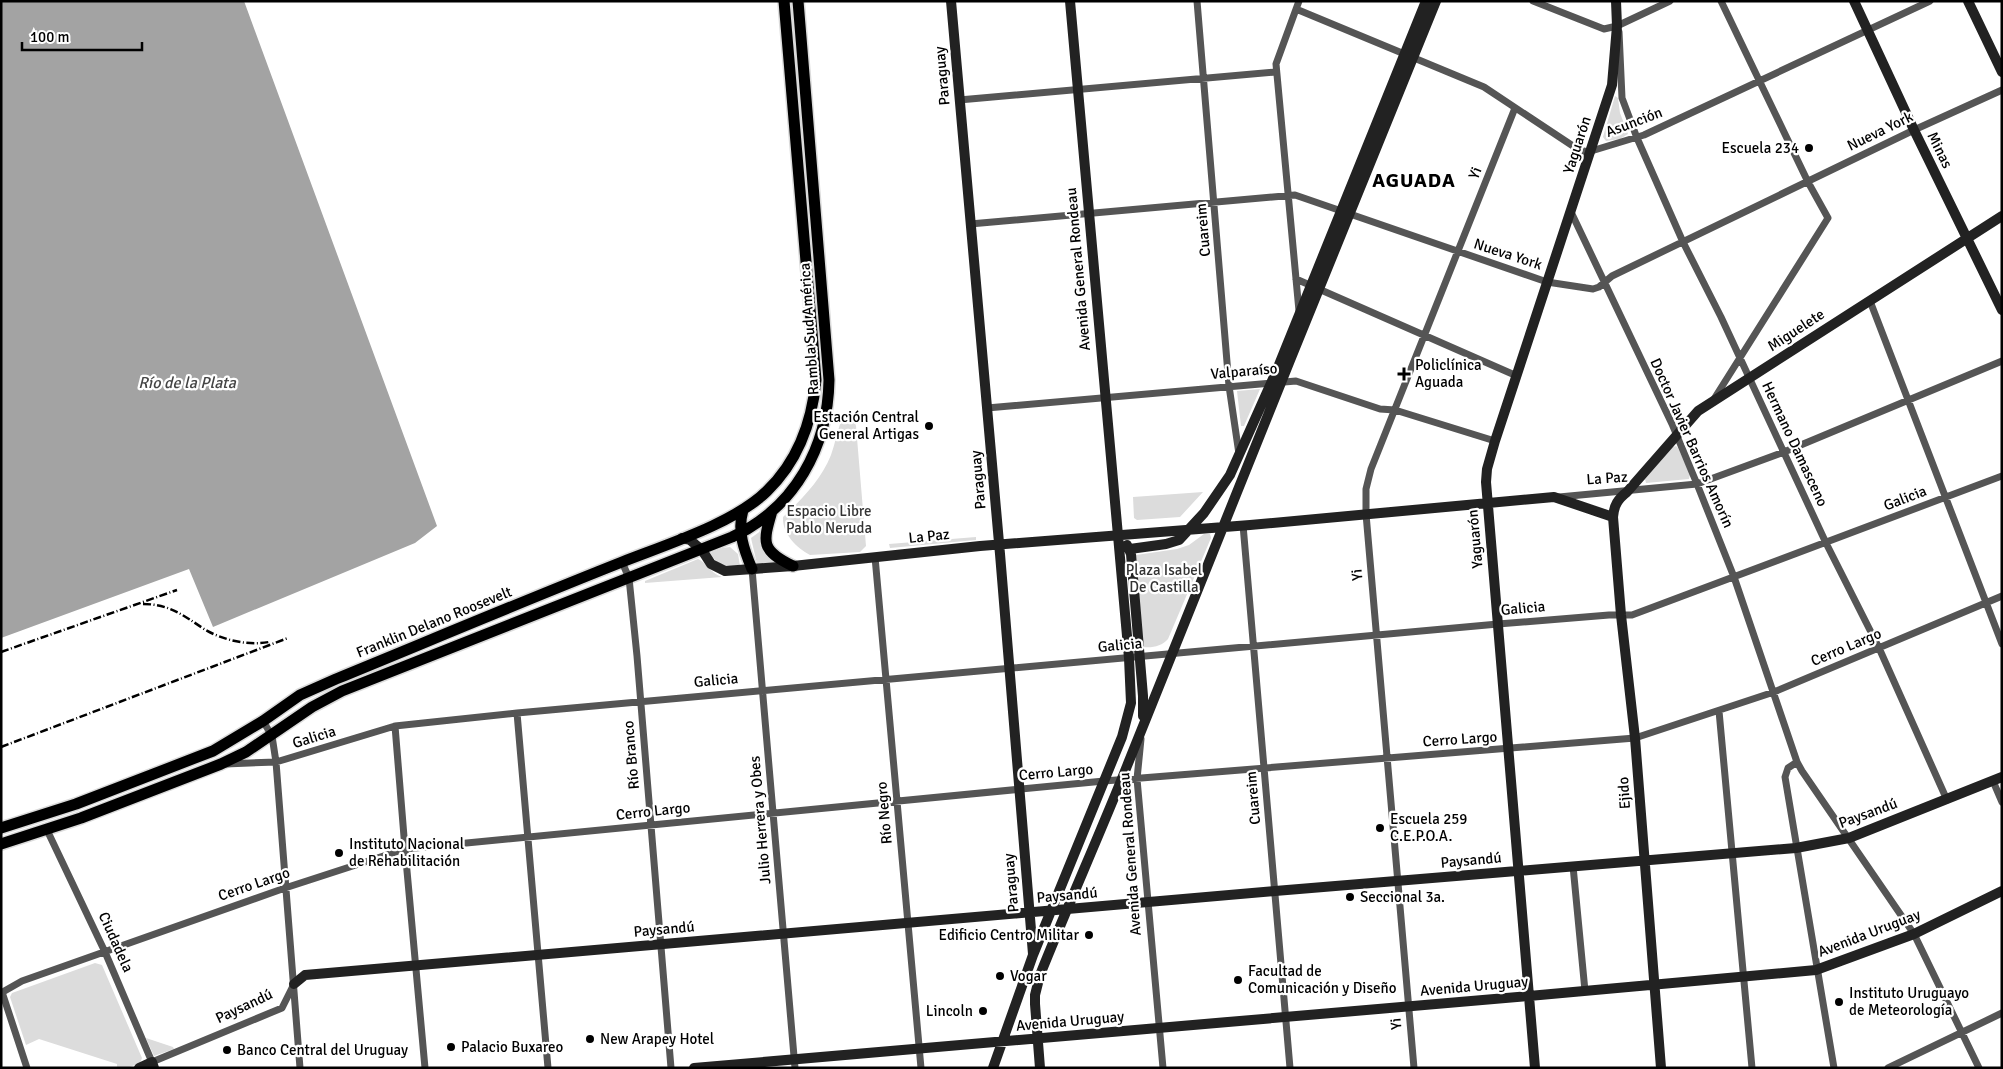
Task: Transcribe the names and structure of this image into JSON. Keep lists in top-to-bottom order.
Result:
{
  "streets": {
    "main road": ["Rambla Sud América", "Franklin Delano Roosevelt"],
    "street": [
      "Paraguay",
      "Asunción",
      "Nueva York",
      "Yaguarón",
      "Minas",
      "Yi",
      "Cuareim",
      "Avenida General Rondeau",
      "Miguelete",
      "Valparaíso",
      "Doctor Javier Barrios Amorín",
      "Hermano Damasceno",
      "La Paz",
      "Galicia",
      "Cerro Largo",
      "Río Branco",
      "Ejido",
      "Río Negro",
      "Paysandú",
      "Julio Herrera y Obes",
      "Avenida Uruguay",
      "Ciudadela"
    ]
  },
  "crossings": [
    ["Paraguay", "Nueva York"],
    ["Paraguay", "Avenida General Rondeau"],
    ["Paraguay", "Valparaíso"],
    ["Paraguay", "La Paz"],
    ["Paraguay", "Galicia"],
    ["Paraguay", "Cerro Largo"],
    ["Paraguay", "Paysandú"],
    ["Asunción", "Yaguarón"],
    ["Asunción", "Minas"],
    ["Asunción", "Yi"],
    ["Asunción", "Hermano Damasceno"],
    ["Nueva York", "Yaguarón"],
    ["Nueva York", "Minas"],
    ["Nueva York", "Yi"],
    ["Nueva York", "Cuareim"],
    ["Nueva York", "Avenida General Rondeau"],
    ["Nueva York", "Doctor Javier Barrios Amorín"],
    ["Nueva York", "Hermano Damasceno"],
    ["Yaguarón", "Valparaíso"],
    ["Yaguarón", "Doctor Javier Barrios Amorín"],
    ["Yaguarón", "Hermano Damasceno"],
    ["Yaguarón", "La Paz"],
    ["Yaguarón", "Galicia"],
    ["Yaguarón", "Cerro Largo"],
    ["Yaguarón", "Paysandú"],
    ["Yaguarón", "Avenida Uruguay"],
    ["Minas", "Miguelete"],
    ["Yi", "Valparaíso"],
    ["Yi", "La Paz"],
    ["Yi", "Galicia"],
    ["Yi", "Cerro Largo"],
    ["Yi", "Paysandú"],
    ["Yi", "Avenida Uruguay"],
    ["Cuareim", "Valparaíso"],
    ["Cuareim", "La Paz"],
    ["Cuareim", "Galicia"],
    ["Cuareim", "Cerro Largo"],
    ["Cuareim", "Paysandú"],
    ["Cuareim", "Avenida Uruguay"],
    ["Avenida General Rondeau", "Valparaíso"],
    ["Avenida General Rondeau", "La Paz"],
    ["Avenida General Rondeau", "Galicia"],
    ["Avenida General Rondeau", "Cerro Largo"],
    ["Avenida General Rondeau", "Paysandú"],
    ["Avenida General Rondeau", "Avenida Uruguay"],
    ["Rambla Sud América", "La Paz"],
    ["Rambla Sud América", "Franklin Delano Roosevelt"],
    ["Rambla Sud América", "Río Branco"],
    ["Miguelete", "Doctor Javier Barrios Amorín"],
    ["Miguelete", "Hermano Damasceno"],
    ["Miguelete", "La Paz"],
    ["Doctor Javier Barrios Amorín", "La Paz"],
    ["Doctor Javier Barrios Amorín", "Galicia"],
    ["Doctor Javier Barrios Amorín", "Cerro Largo"],
    ["Doctor Javier Barrios Amorín", "Paysandú"],
    ["Doctor Javier Barrios Amorín", "Avenida Uruguay"],
    ["Hermano Damasceno", "La Paz"],
    ["Hermano Damasceno", "Galicia"],
    ["Hermano Damasceno", "Cerro Largo"],
    ["Hermano Damasceno", "Paysandú"],
    ["La Paz", "Río Negro"],
    ["La Paz", "Julio Herrera y Obes"],
    ["Galicia", "Franklin Delano Roosevelt"],
    ["Galicia", "Río Branco"],
    ["Galicia", "Ejido"],
    ["Galicia", "Río Negro"],
    ["Galicia", "Julio Herrera y Obes"],
    ["Franklin Delano Roosevelt", "Río Branco"],
    ["Franklin Delano Roosevelt", "Ciudadela"],
    ["Cerro Largo", "Río Branco"],
    ["Cerro Largo", "Ejido"],
    ["Cerro Largo", "Río Negro"],
    ["Cerro Largo", "Julio Herrera y Obes"],
    ["Cerro Largo", "Ciudadela"],
    ["Río Branco", "Paysandú"],
    ["Ejido", "Paysandú"],
    ["Ejido", "Avenida Uruguay"],
    ["Río Negro", "Paysandú"],
    ["Río Negro", "Avenida Uruguay"],
    ["Paysandú", "Julio Herrera y Obes"],
    ["Paysandú", "Ciudadela"],
    ["Julio Herrera y Obes", "Avenida Uruguay"]
  ],
  "districts": ["AGUADA"],
  "water": ["Río de la Plata"],
  "parks": ["Espacio Libre Pablo Neruda", "Plaza Isabel De Castilla"],
  "places": {
    "other": [
      "Escuela 234",
      "Estación Central General Artigas",
      "Escuela 259 C.E.P.O.A.",
      "Instituto Nacional de Rehabilitación",
      "Seccional 3a.",
      "Edificio Centro Militar",
      "Vogar",
      "Facultad de Comunicación y Diseño",
      "Instituto Uruguayo de Meteorología",
      "Lincoln",
      "New Arapey Hotel",
      "Palacio Buxareo",
      "Banco Central del Uruguay"
    ],
    "health": ["Policlínica Aguada"]
  },
  "scale_bar": "100 m"
}
